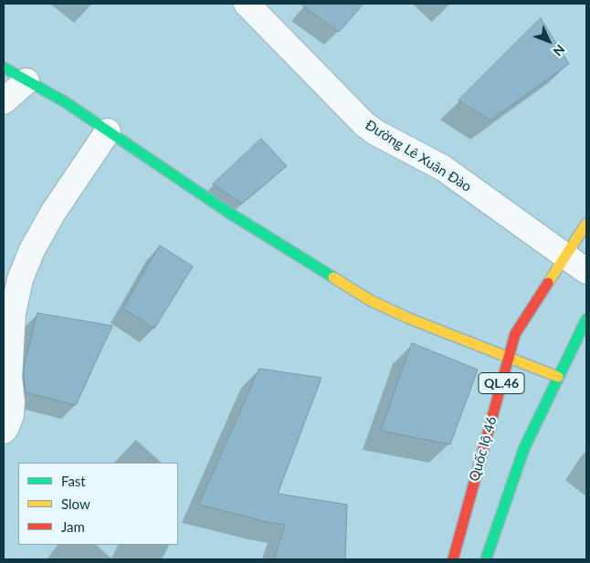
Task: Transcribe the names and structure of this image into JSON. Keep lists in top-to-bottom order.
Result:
{
  "streets": {
    "main road": ["QL.46", "Quốc lộ 46"],
    "street": ["Đường Lê Xuân Đào"]
  },
  "crossings": [
    ["Đường Lê Xuân Đào", "Quốc lộ 46"]
  ],
  "legend": ["Fast", "Slow", "Jam"],
  "north": "bottom right"
}
